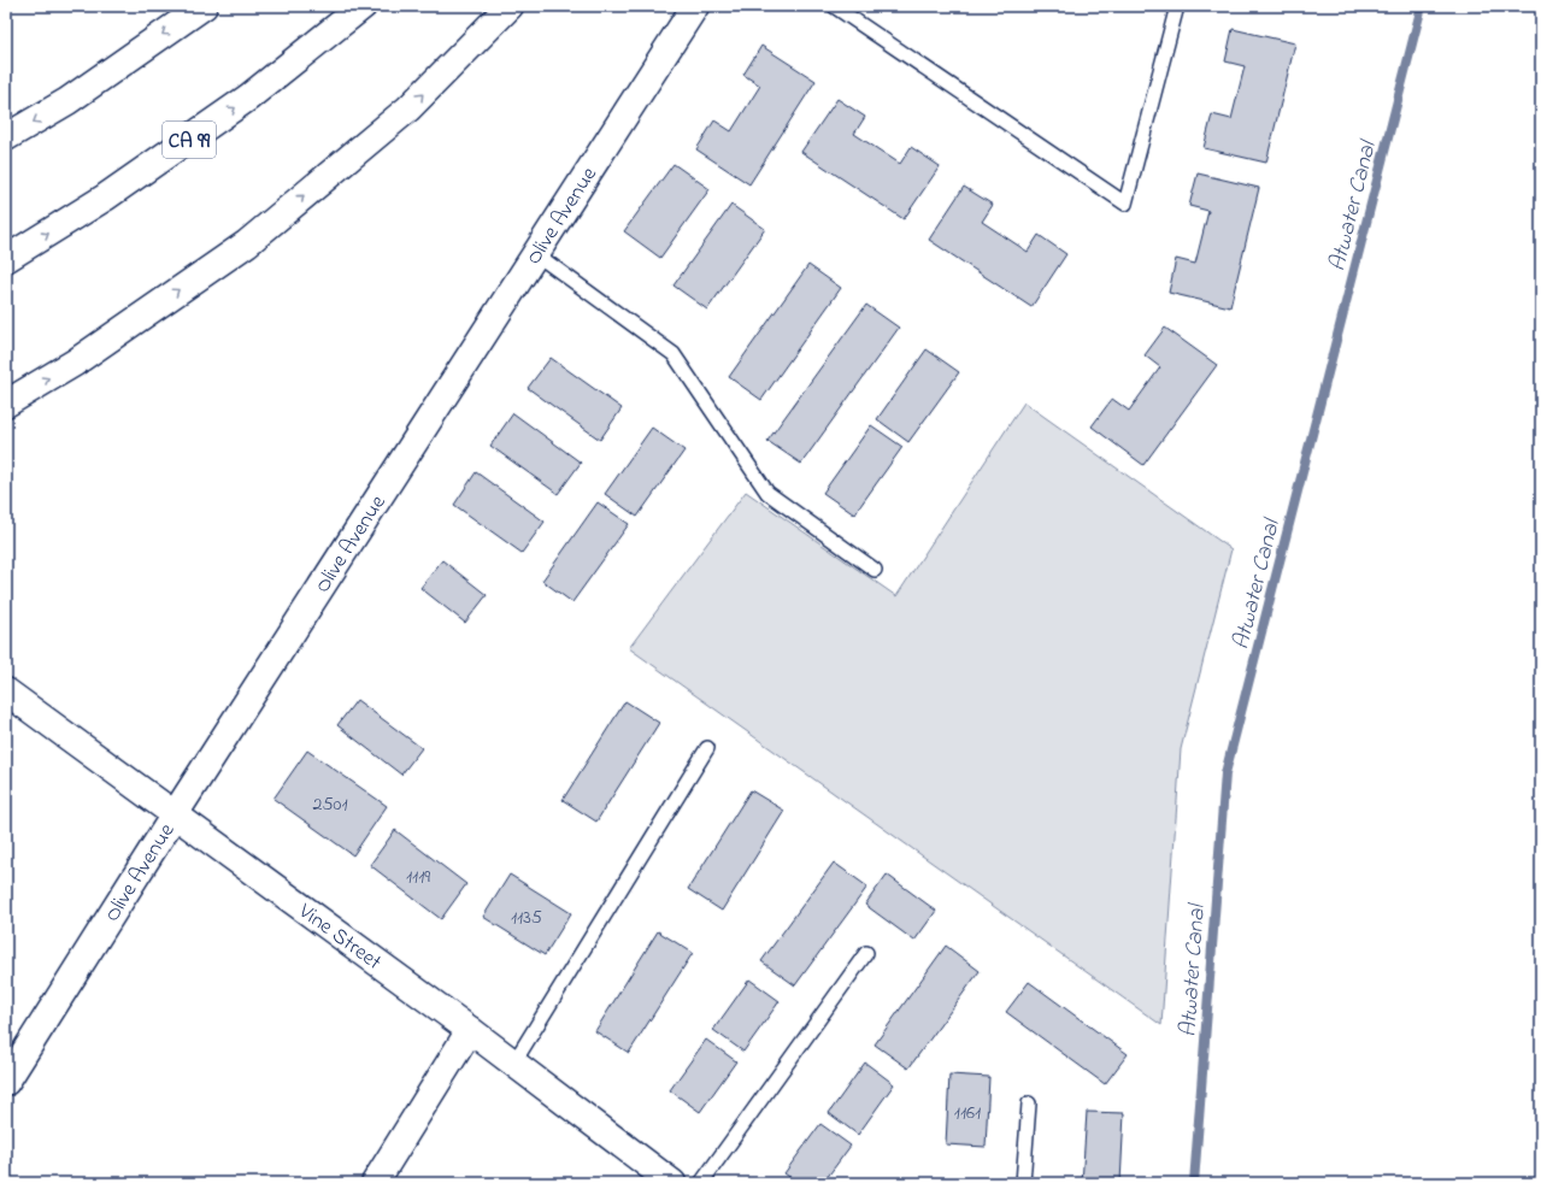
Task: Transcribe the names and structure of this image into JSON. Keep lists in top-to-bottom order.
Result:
{
  "streets": {
    "main road": ["CA 99", "Olive Avenue", "Vine Street"]
  },
  "crossings": [
    ["Olive Avenue", "Vine Street"]
  ],
  "water": ["Atwater Canal"],
  "house_numbers": [
    "2501",
    "1119",
    "1135",
    "1161"
  ]
}
